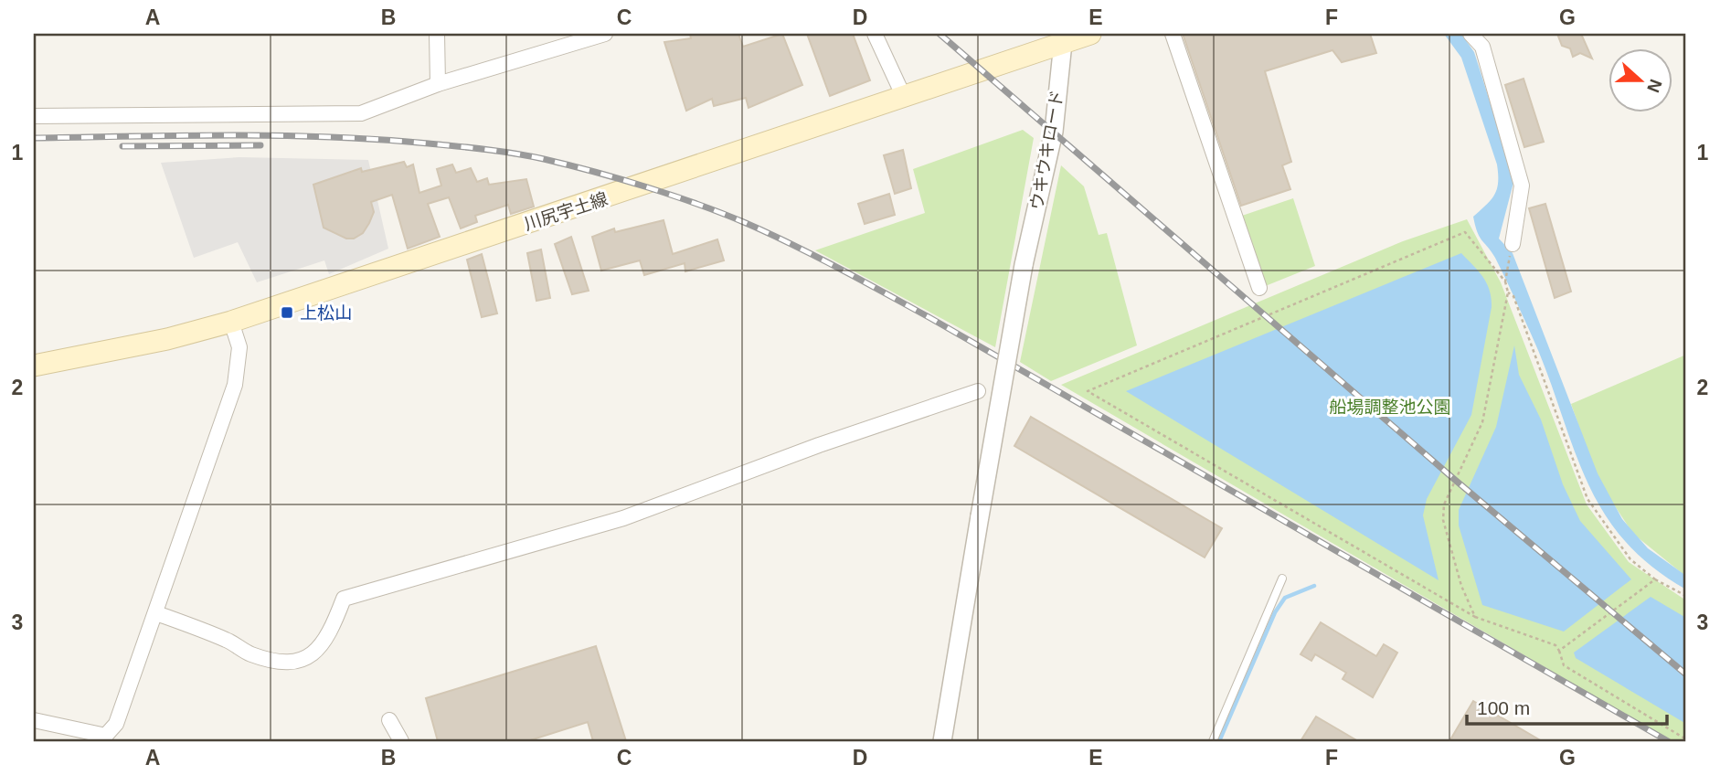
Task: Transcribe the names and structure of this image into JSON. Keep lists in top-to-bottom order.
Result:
{
  "streets": {
    "main road": ["川尻宇土線"],
    "street": ["ウキウキロード"]
  },
  "crossings": [
    ["ウキウキロード", "川尻宇土線"]
  ],
  "parks": ["船場調整池公園"],
  "places": {
    "transit": ["上松山"]
  },
  "scale_bar": "100 m",
  "north": "right",
  "grid": {
    "columns": [
      "A",
      "B",
      "C",
      "D",
      "E",
      "F",
      "G"
    ],
    "rows": ["1", "2", "3"]
  }
}
